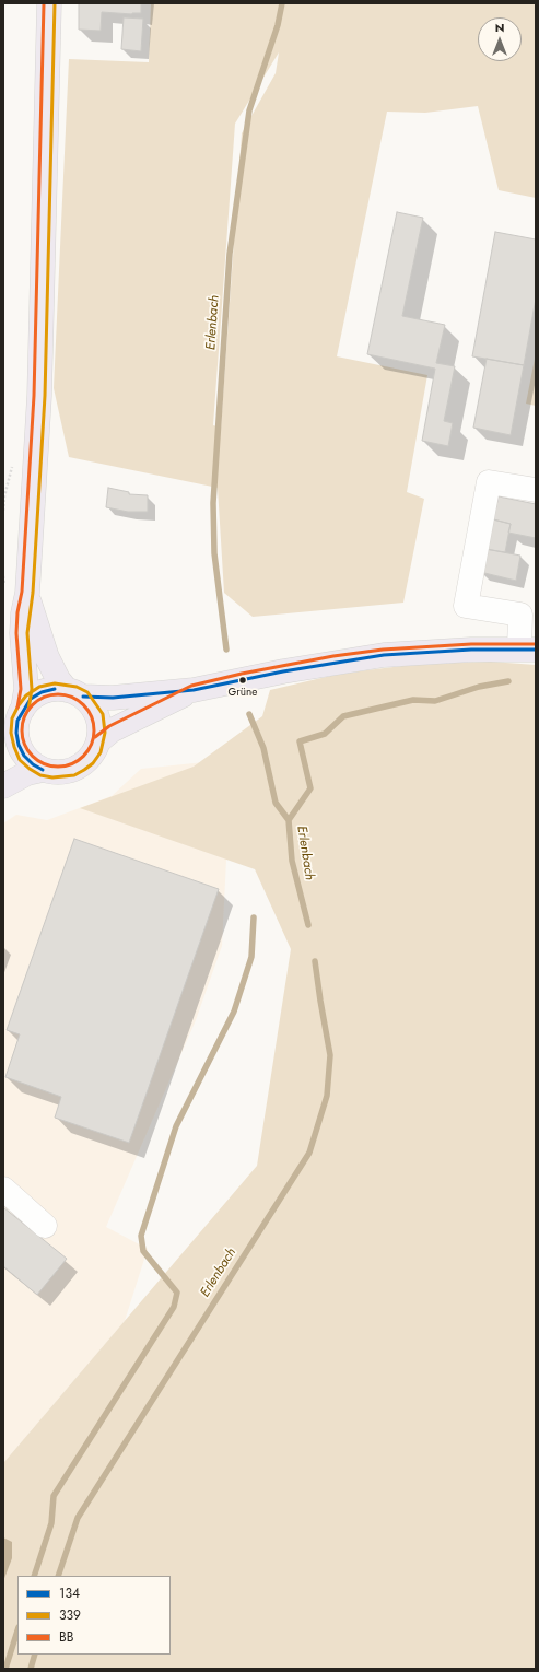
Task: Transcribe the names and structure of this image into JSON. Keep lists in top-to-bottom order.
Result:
{
  "water": ["Erlenbach"],
  "places": ["Grüne"],
  "lines": ["transit line 339", "transit line BB", "transit line 134"],
  "legend": ["134", "339", "BB"],
  "north": "top"
}
